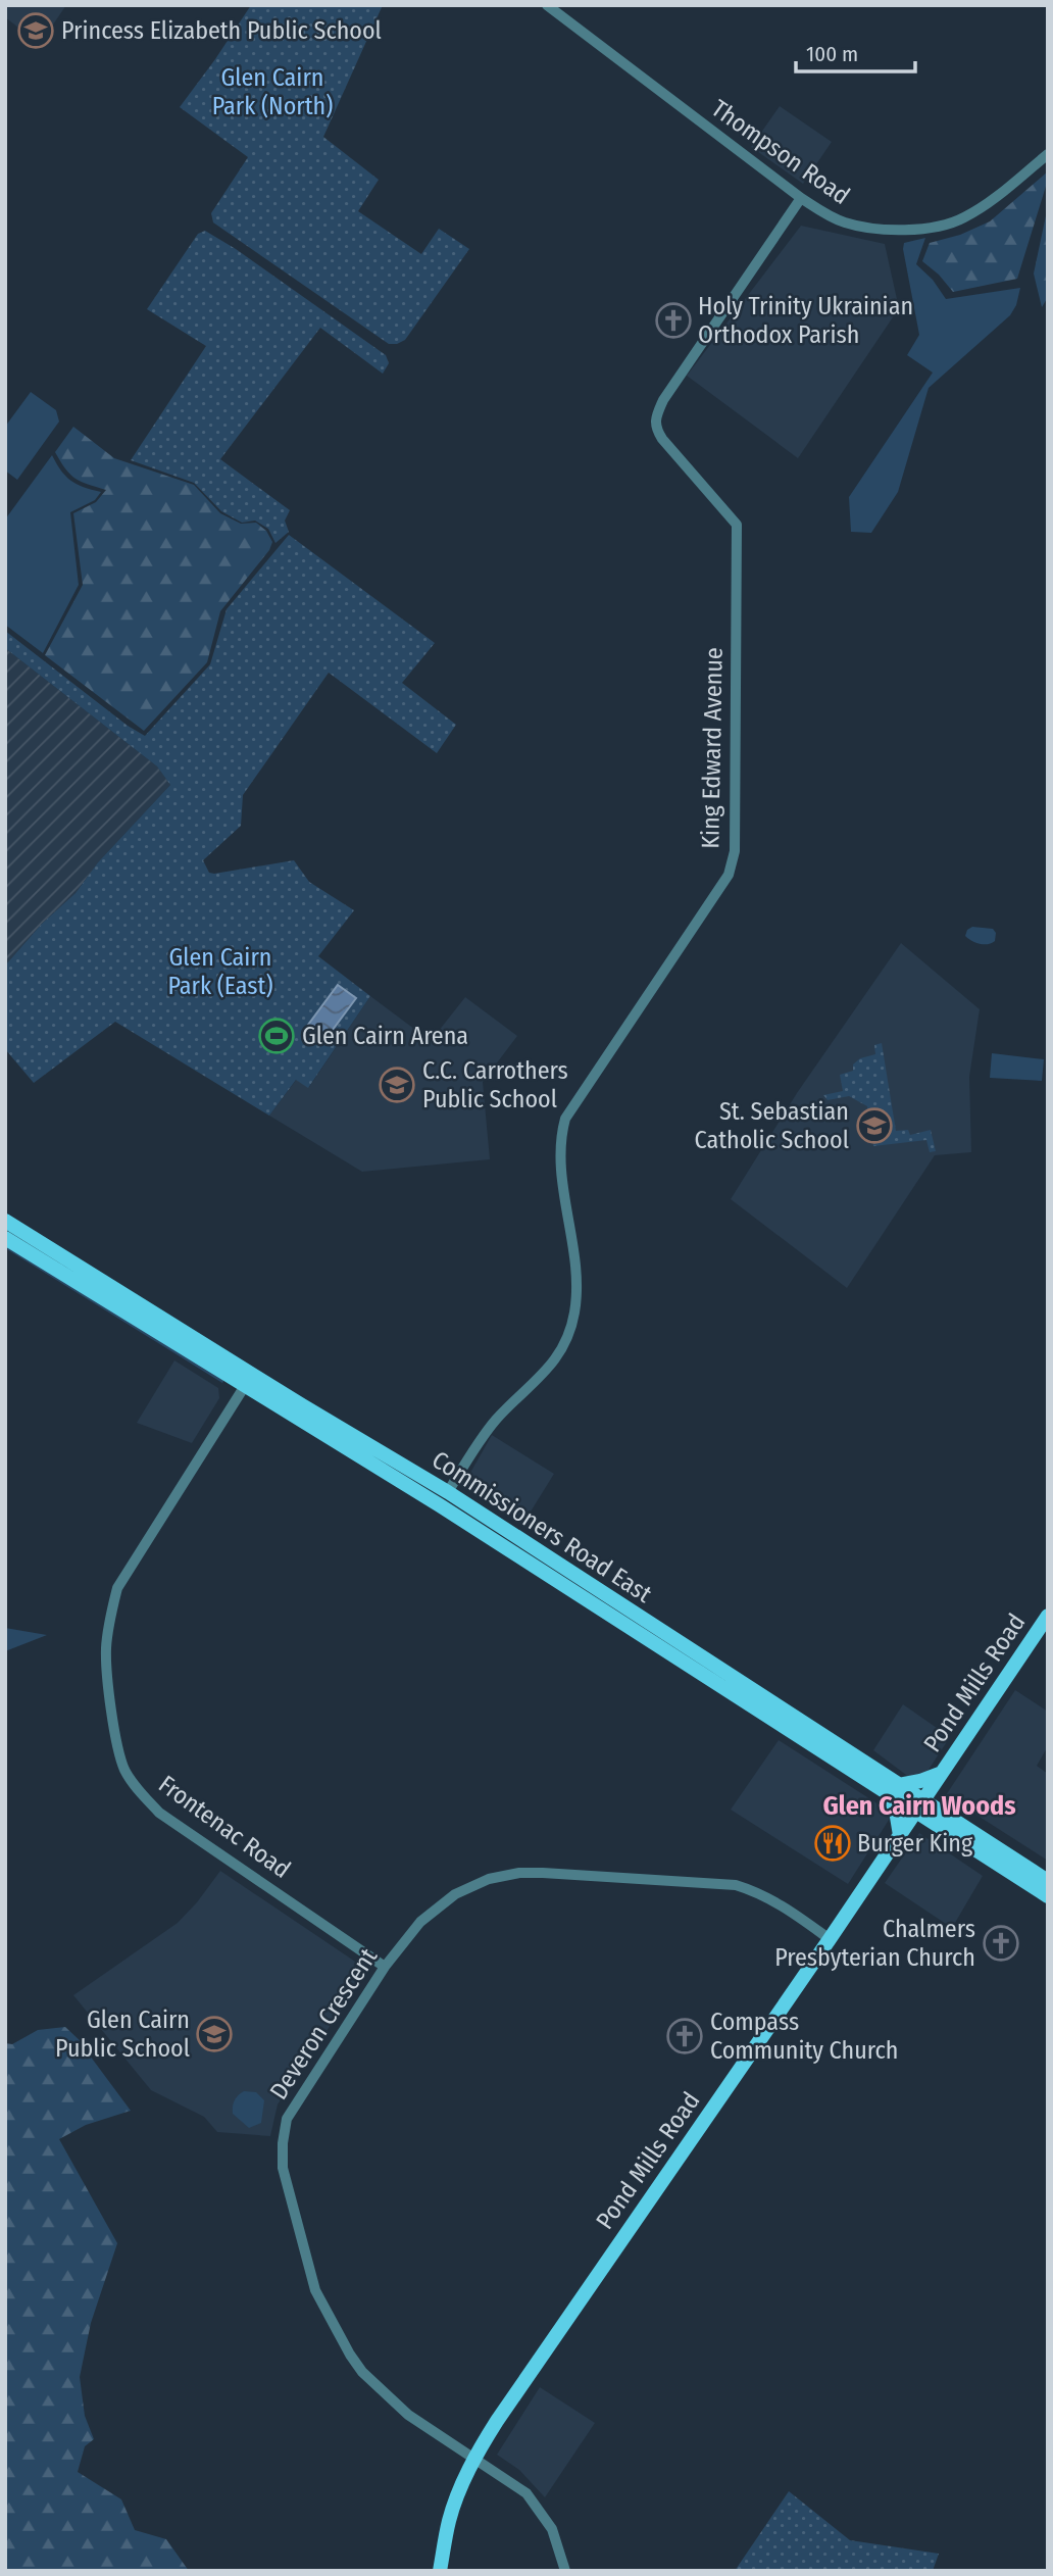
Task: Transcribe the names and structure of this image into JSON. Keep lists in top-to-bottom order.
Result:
{
  "streets": {
    "main road": ["Commissioners Road East", "Pond Mills Road"],
    "street": [
      "Thompson Road",
      "King Edward Avenue",
      "Frontenac Road",
      "Deveron Crescent"
    ]
  },
  "crossings": [
    ["Thompson Road", "King Edward Avenue"],
    ["King Edward Avenue", "Commissioners Road East"],
    ["Commissioners Road East", "Pond Mills Road"],
    ["Commissioners Road East", "Frontenac Road"],
    ["Pond Mills Road", "Deveron Crescent"],
    ["Frontenac Road", "Deveron Crescent"]
  ],
  "districts": ["Glen Cairn Woods"],
  "parks": ["Glen Cairn Park (North)", "Glen Cairn Park (East)"],
  "places": {
    "school or university": [
      "Princess Elizabeth Public School",
      "C.C. Carrothers Public School",
      "St. Sebastian Catholic School",
      "Glen Cairn Public School"
    ],
    "church": ["Holy Trinity Ukrainian Orthodox Parish", "Chalmers Presbyterian Church", "Compass Community Church"],
    "sports": ["Glen Cairn Arena"],
    "restaurant": ["Burger King"]
  },
  "scale_bar": "100 m"
}
